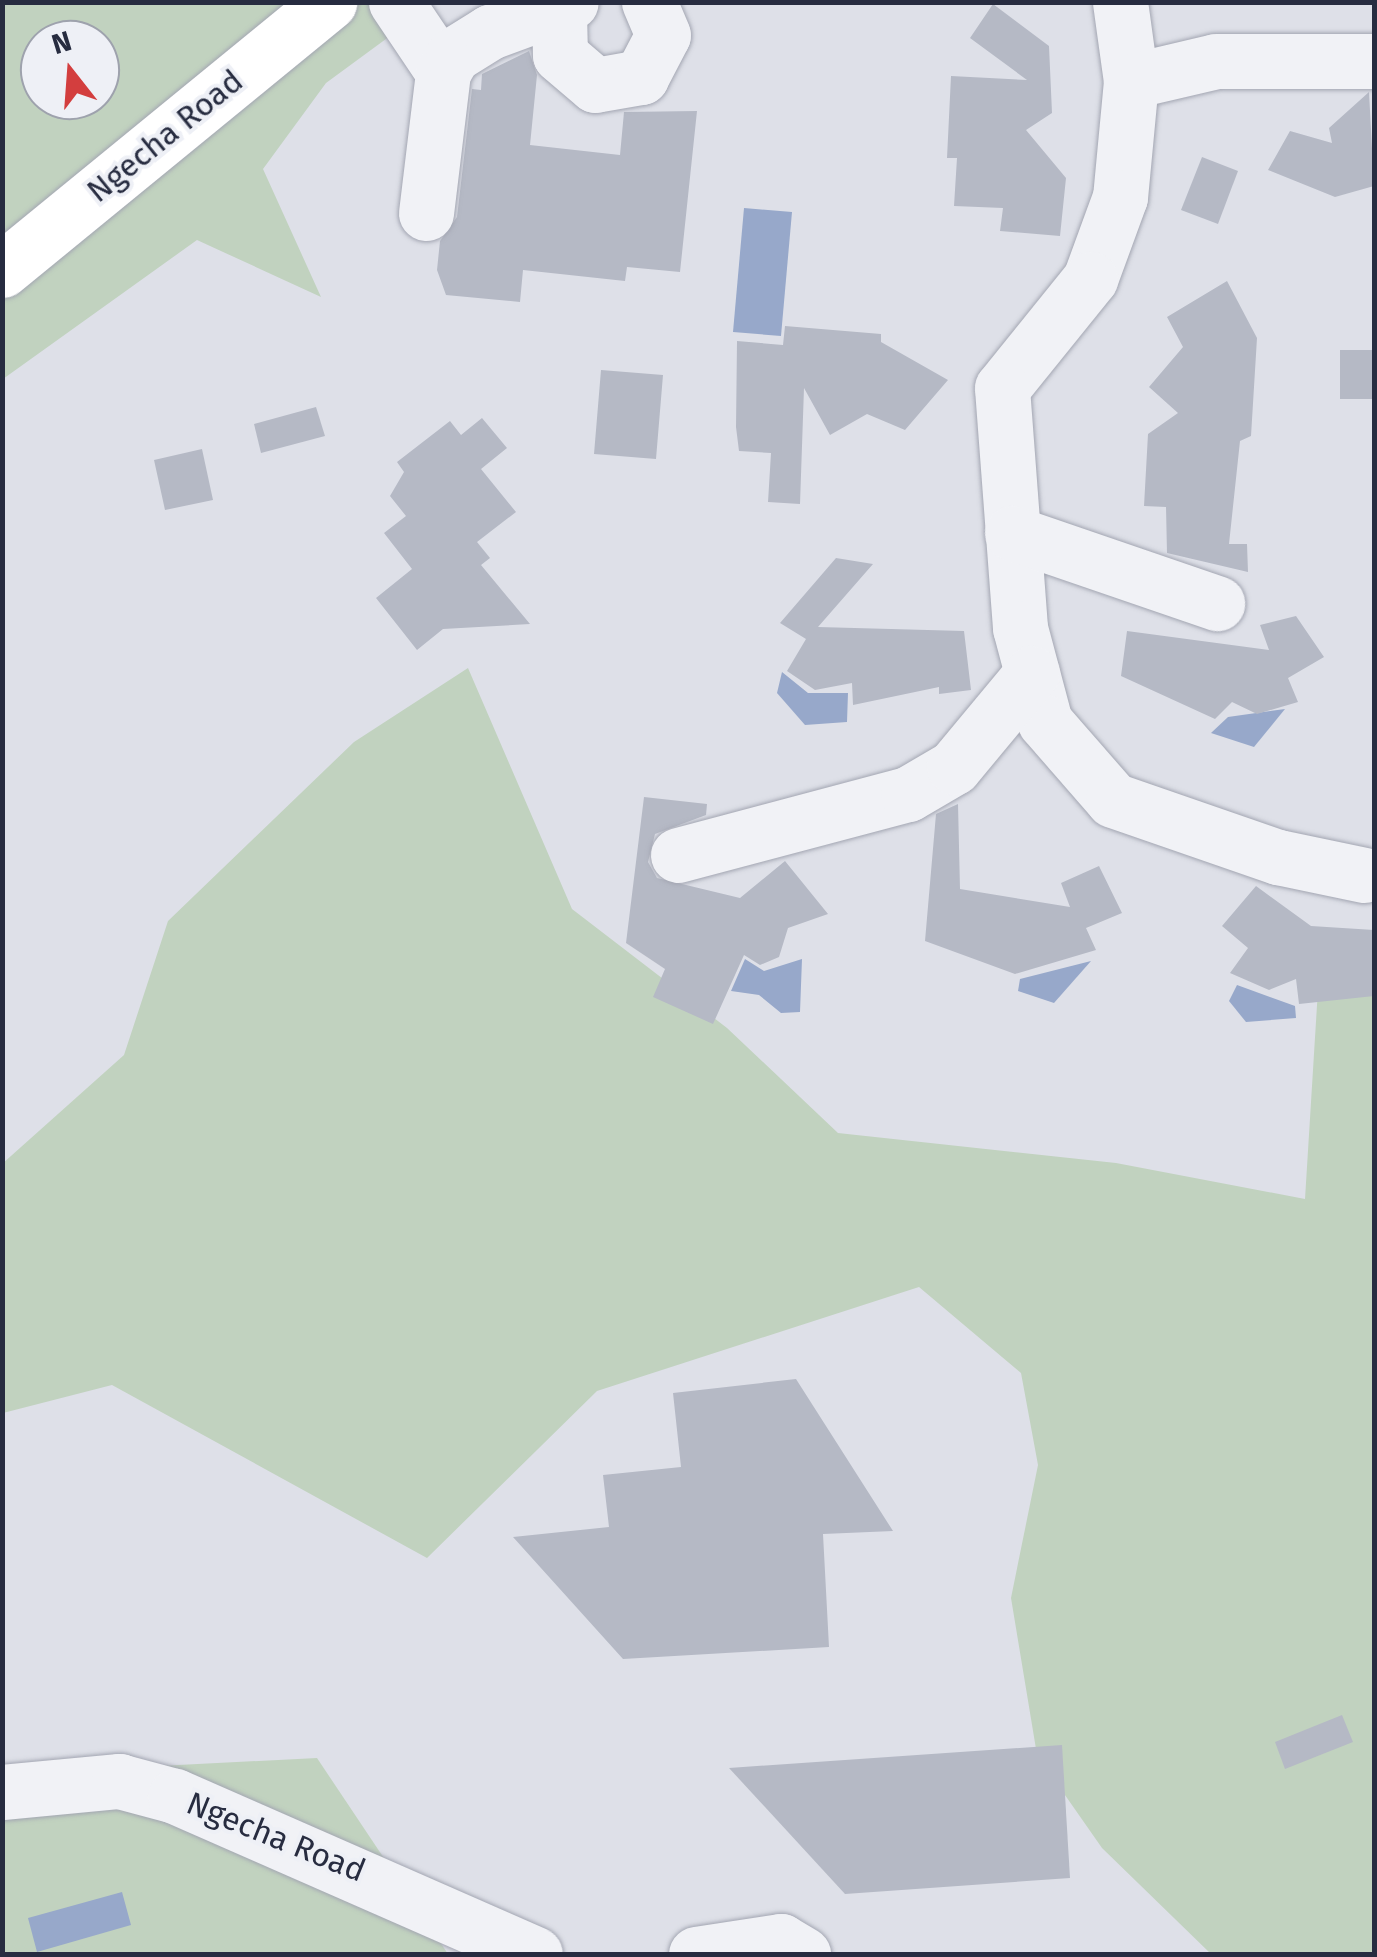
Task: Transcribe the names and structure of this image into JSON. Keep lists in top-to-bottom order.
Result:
{
  "streets": {
    "main road": ["Ngecha Road"]
  },
  "north": "top"
}
